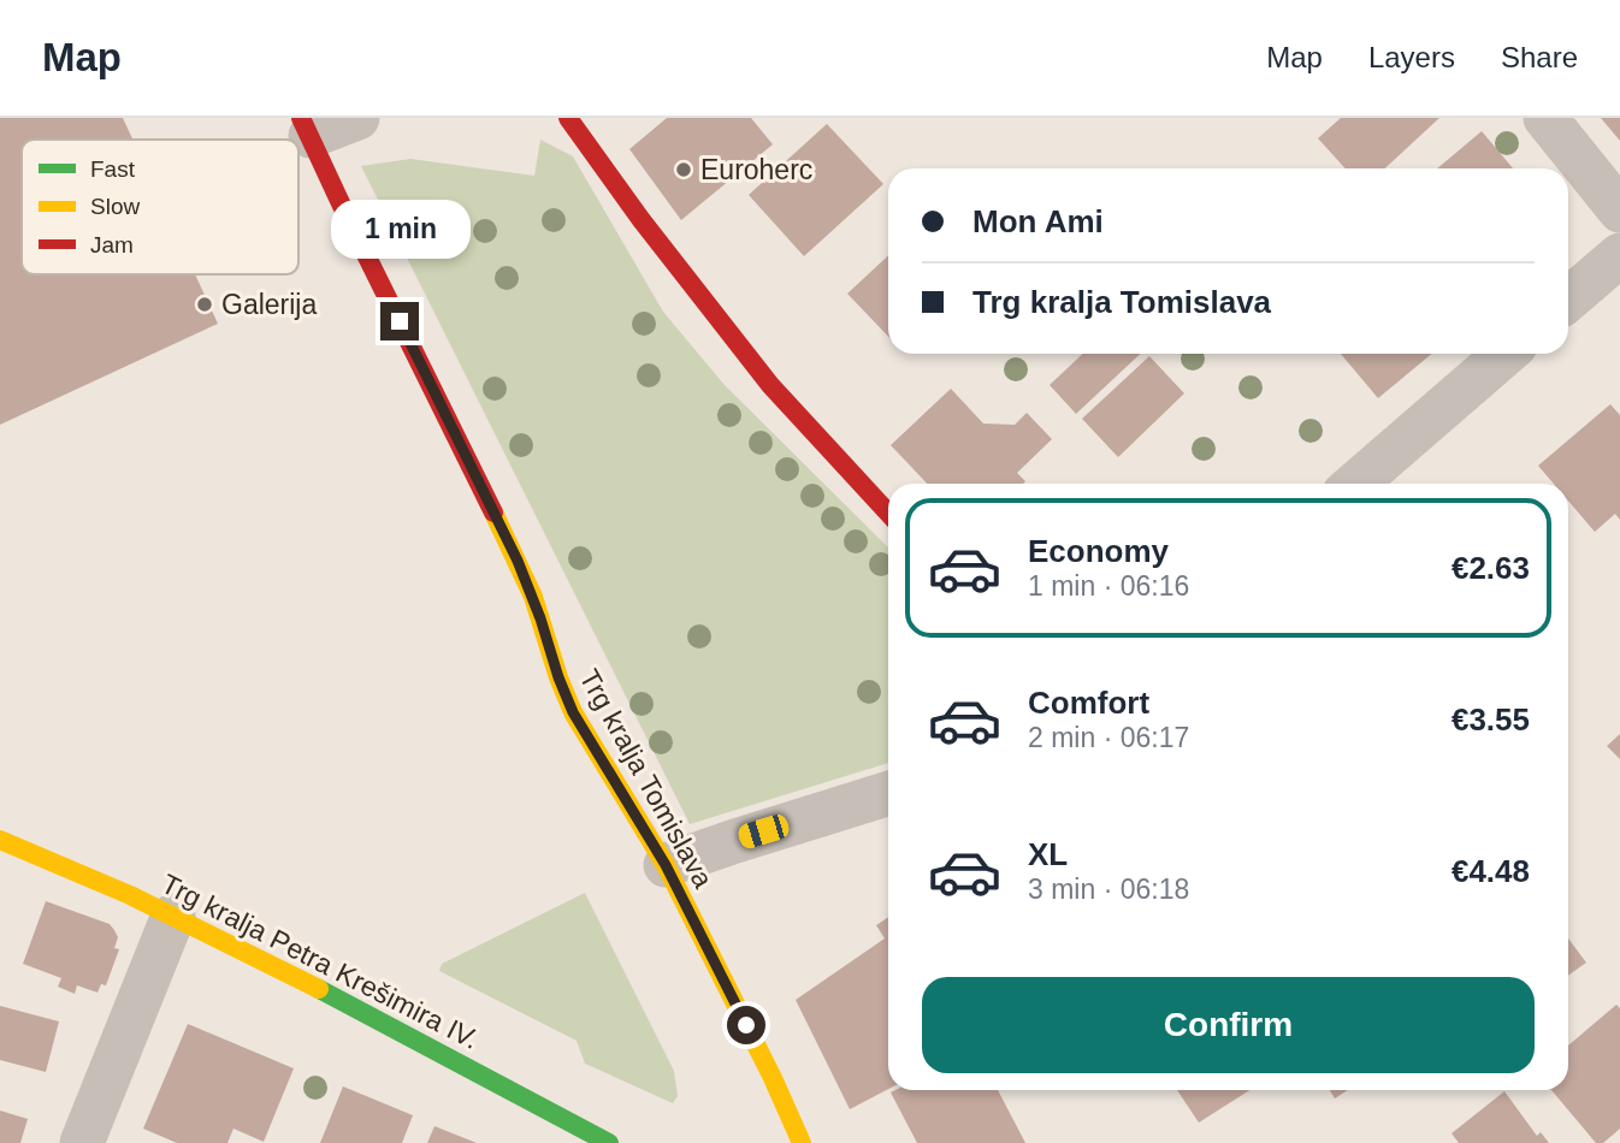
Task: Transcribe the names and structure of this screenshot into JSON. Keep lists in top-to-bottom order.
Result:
{
  "streets": {
    "main road": ["Trg kralja Tomislava", "Trg kralja Petra Krešimira IV."]
  },
  "places": ["Euroherc", "Galerija"],
  "legend": ["Fast", "Slow", "Jam"],
  "page": {
    "header": "Map",
    "nav": ["Map", "Layers", "Share"],
    "banner": ["Mon Ami", "Trg kralja Tomislava"],
    "bubble": "1 min",
    "list": [
      {
        "name": "Economy",
        "note": "1 min · 06:16",
        "value": "€2.63"
      },
      {
        "name": "Comfort",
        "note": "2 min · 06:17",
        "value": "€3.55"
      },
      {
        "name": "XL",
        "note": "3 min · 06:18",
        "value": "€4.48"
      }
    ],
    "buttons": "Confirm"
  }
}
